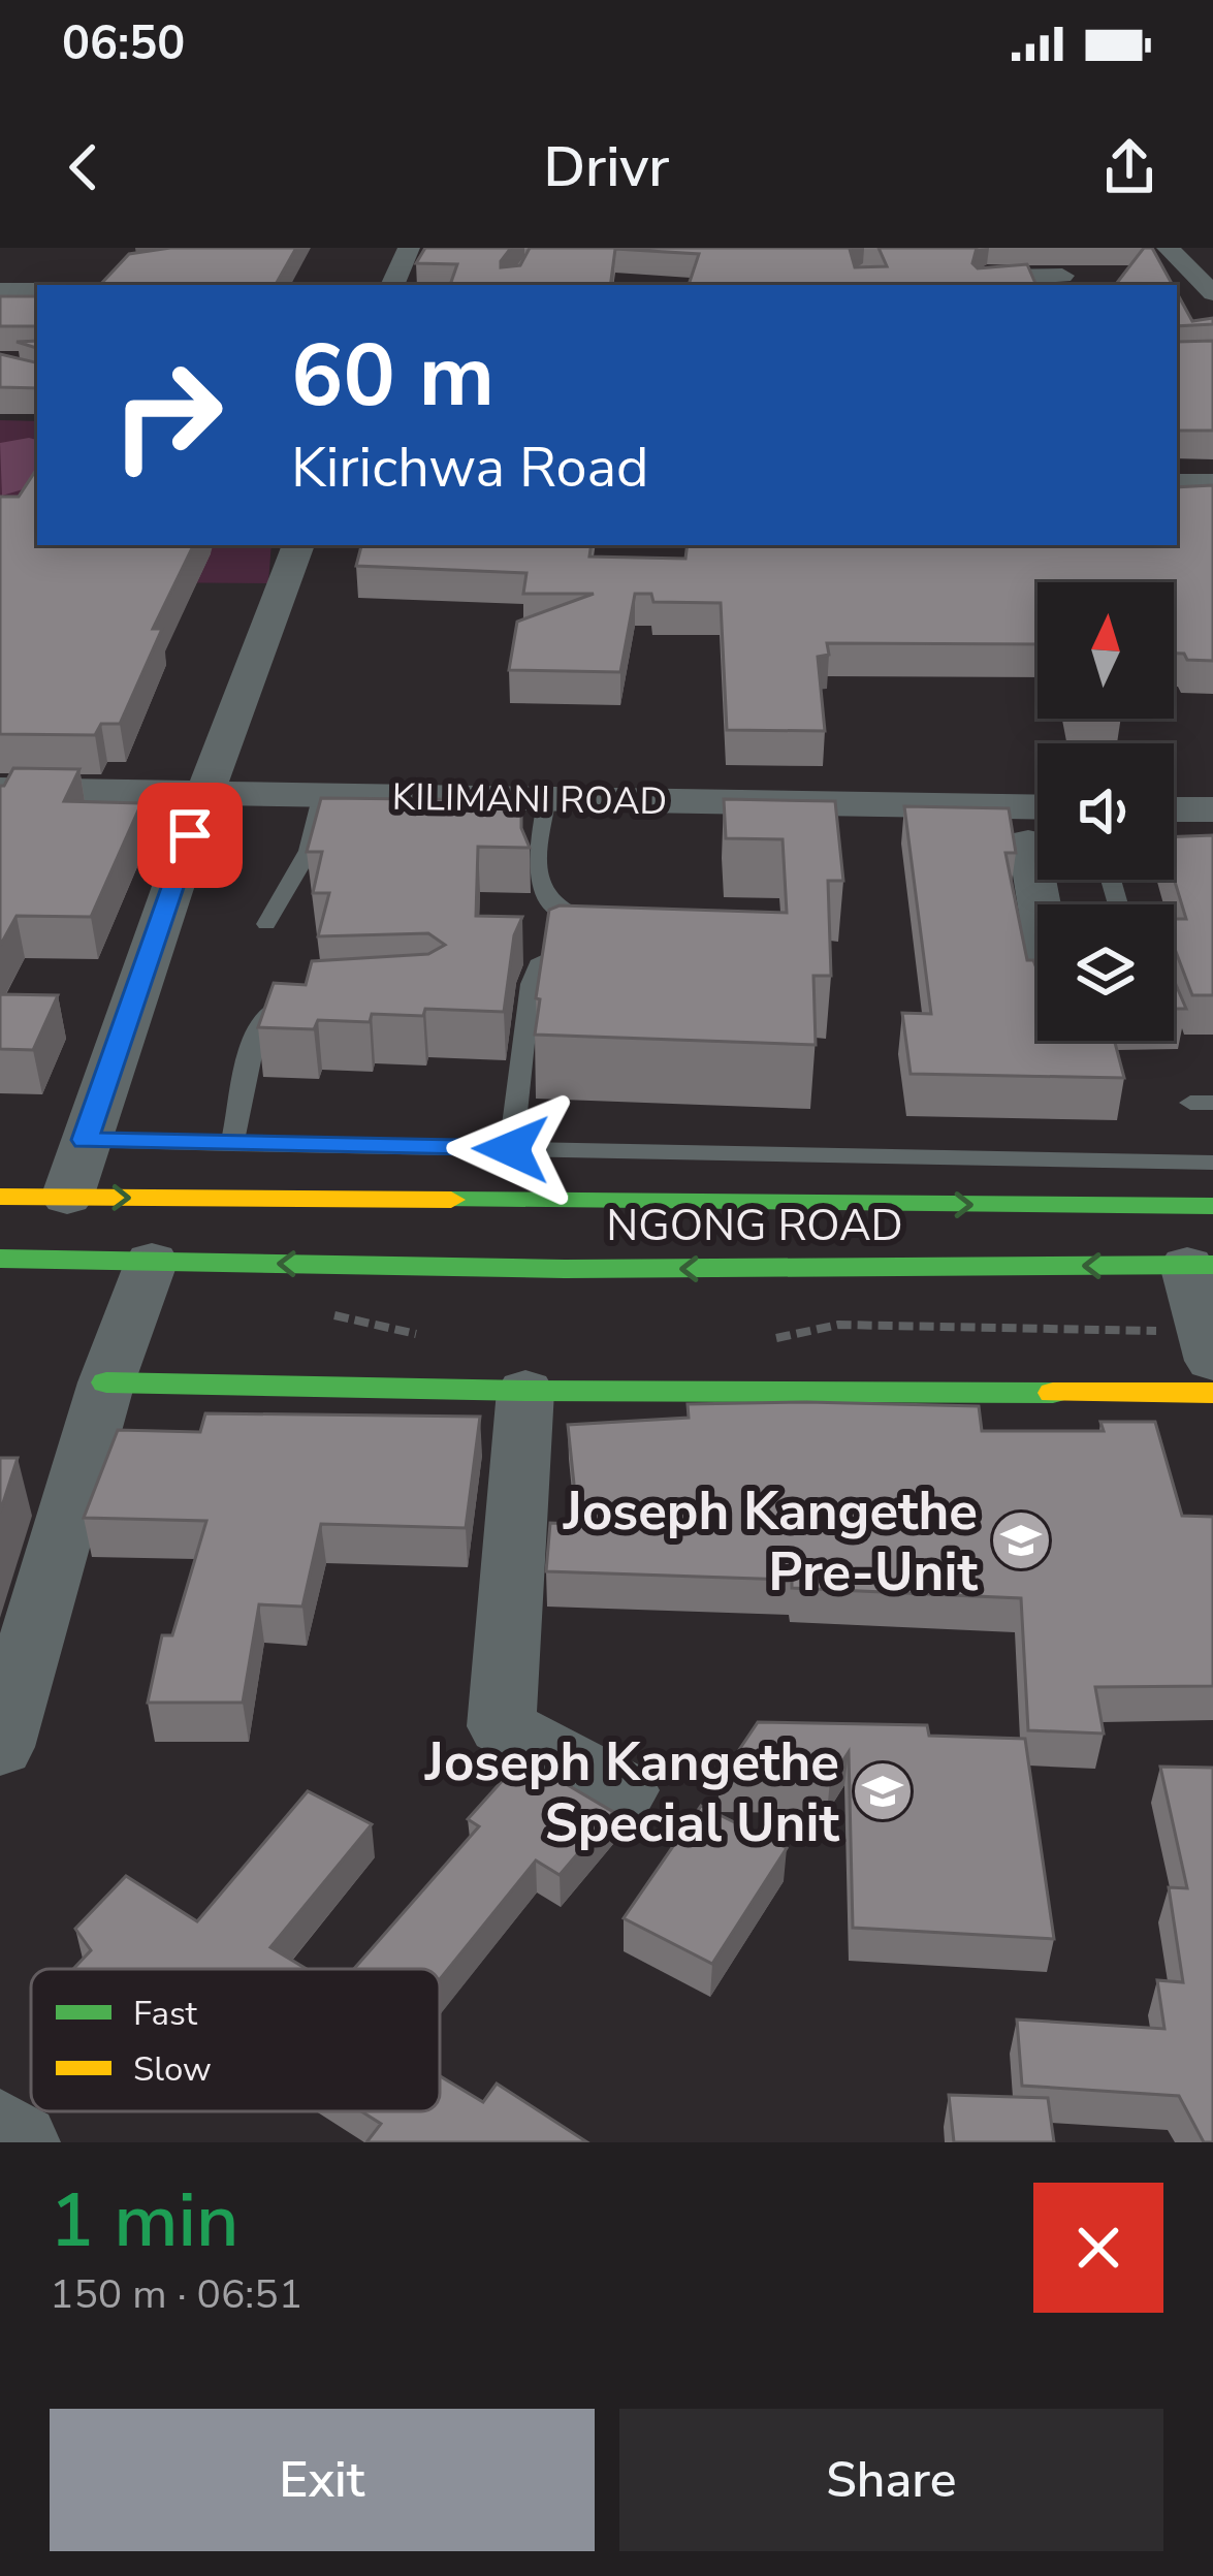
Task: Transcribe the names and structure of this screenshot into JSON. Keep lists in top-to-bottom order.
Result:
{
  "streets": {
    "main road": ["NGONG ROAD"],
    "street": ["KILIMANI ROAD"]
  },
  "places": {
    "school or university": ["Joseph Kangethe Pre-Unit", "Joseph Kangethe Special Unit"]
  },
  "legend": ["Fast", "Slow"],
  "north": "top",
  "page": {
    "status": "06:50",
    "header": "Drivr",
    "turn": ["60 m", "Kirichwa Road"],
    "heading": ["1 min", "150 m · 06:51"],
    "buttons": ["Exit", "Share"]
  }
}
